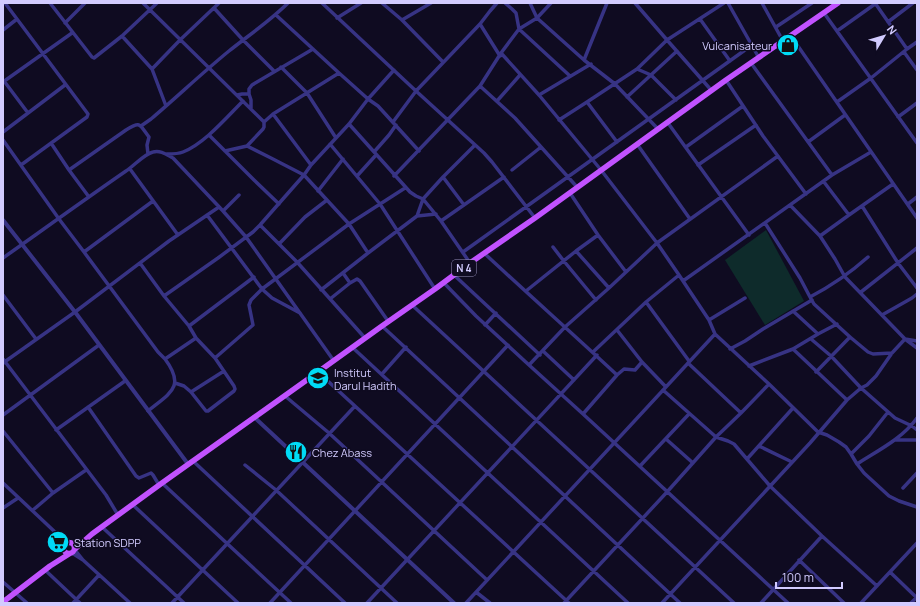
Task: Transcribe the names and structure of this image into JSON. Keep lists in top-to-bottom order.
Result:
{
  "streets": {
    "main road": ["N 4"]
  },
  "places": {
    "shop": ["Vulcanisateur"],
    "school or university": ["Institut Darul Hadith"],
    "restaurant": ["Chez Abass"],
    "supermarket": ["Station SDPP"]
  },
  "scale_bar": "100 m",
  "north": "top right"
}
